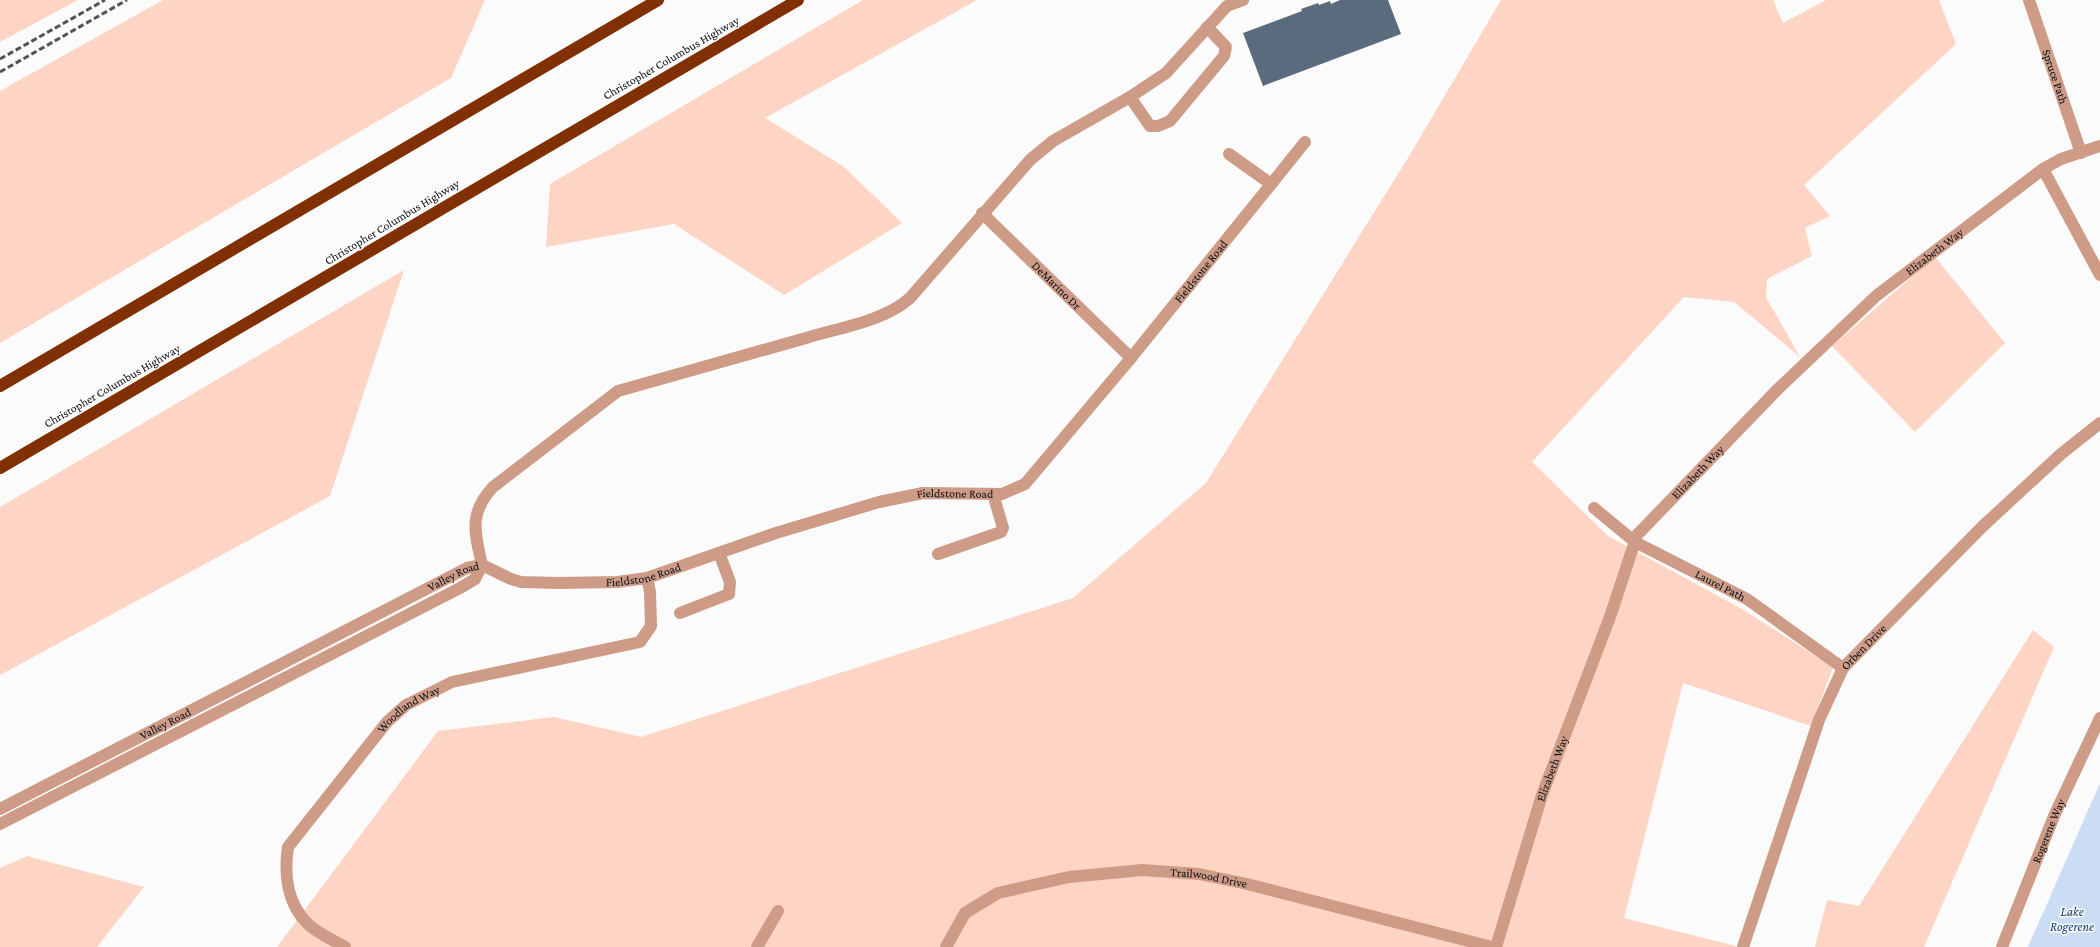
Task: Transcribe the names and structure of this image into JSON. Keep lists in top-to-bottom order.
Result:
{
  "streets": {
    "highway": ["Christopher Columbus Highway"],
    "street": [
      "Spruce Path",
      "Elizabeth Way",
      "Fieldstone Road",
      "DeMarino Dr",
      "Valley Road",
      "Laurel Path",
      "Orben Drive",
      "Woodland Way",
      "Rogerene Way",
      "Trailwood Drive"
    ]
  },
  "crossings": [
    ["Spruce Path", "Elizabeth Way"],
    ["Elizabeth Way", "Laurel Path"],
    ["Fieldstone Road", "DeMarino Dr"],
    ["Fieldstone Road", "Valley Road"],
    ["Fieldstone Road", "Woodland Way"],
    ["Laurel Path", "Orben Drive"]
  ],
  "water": ["Lake Rogerene"]
}
